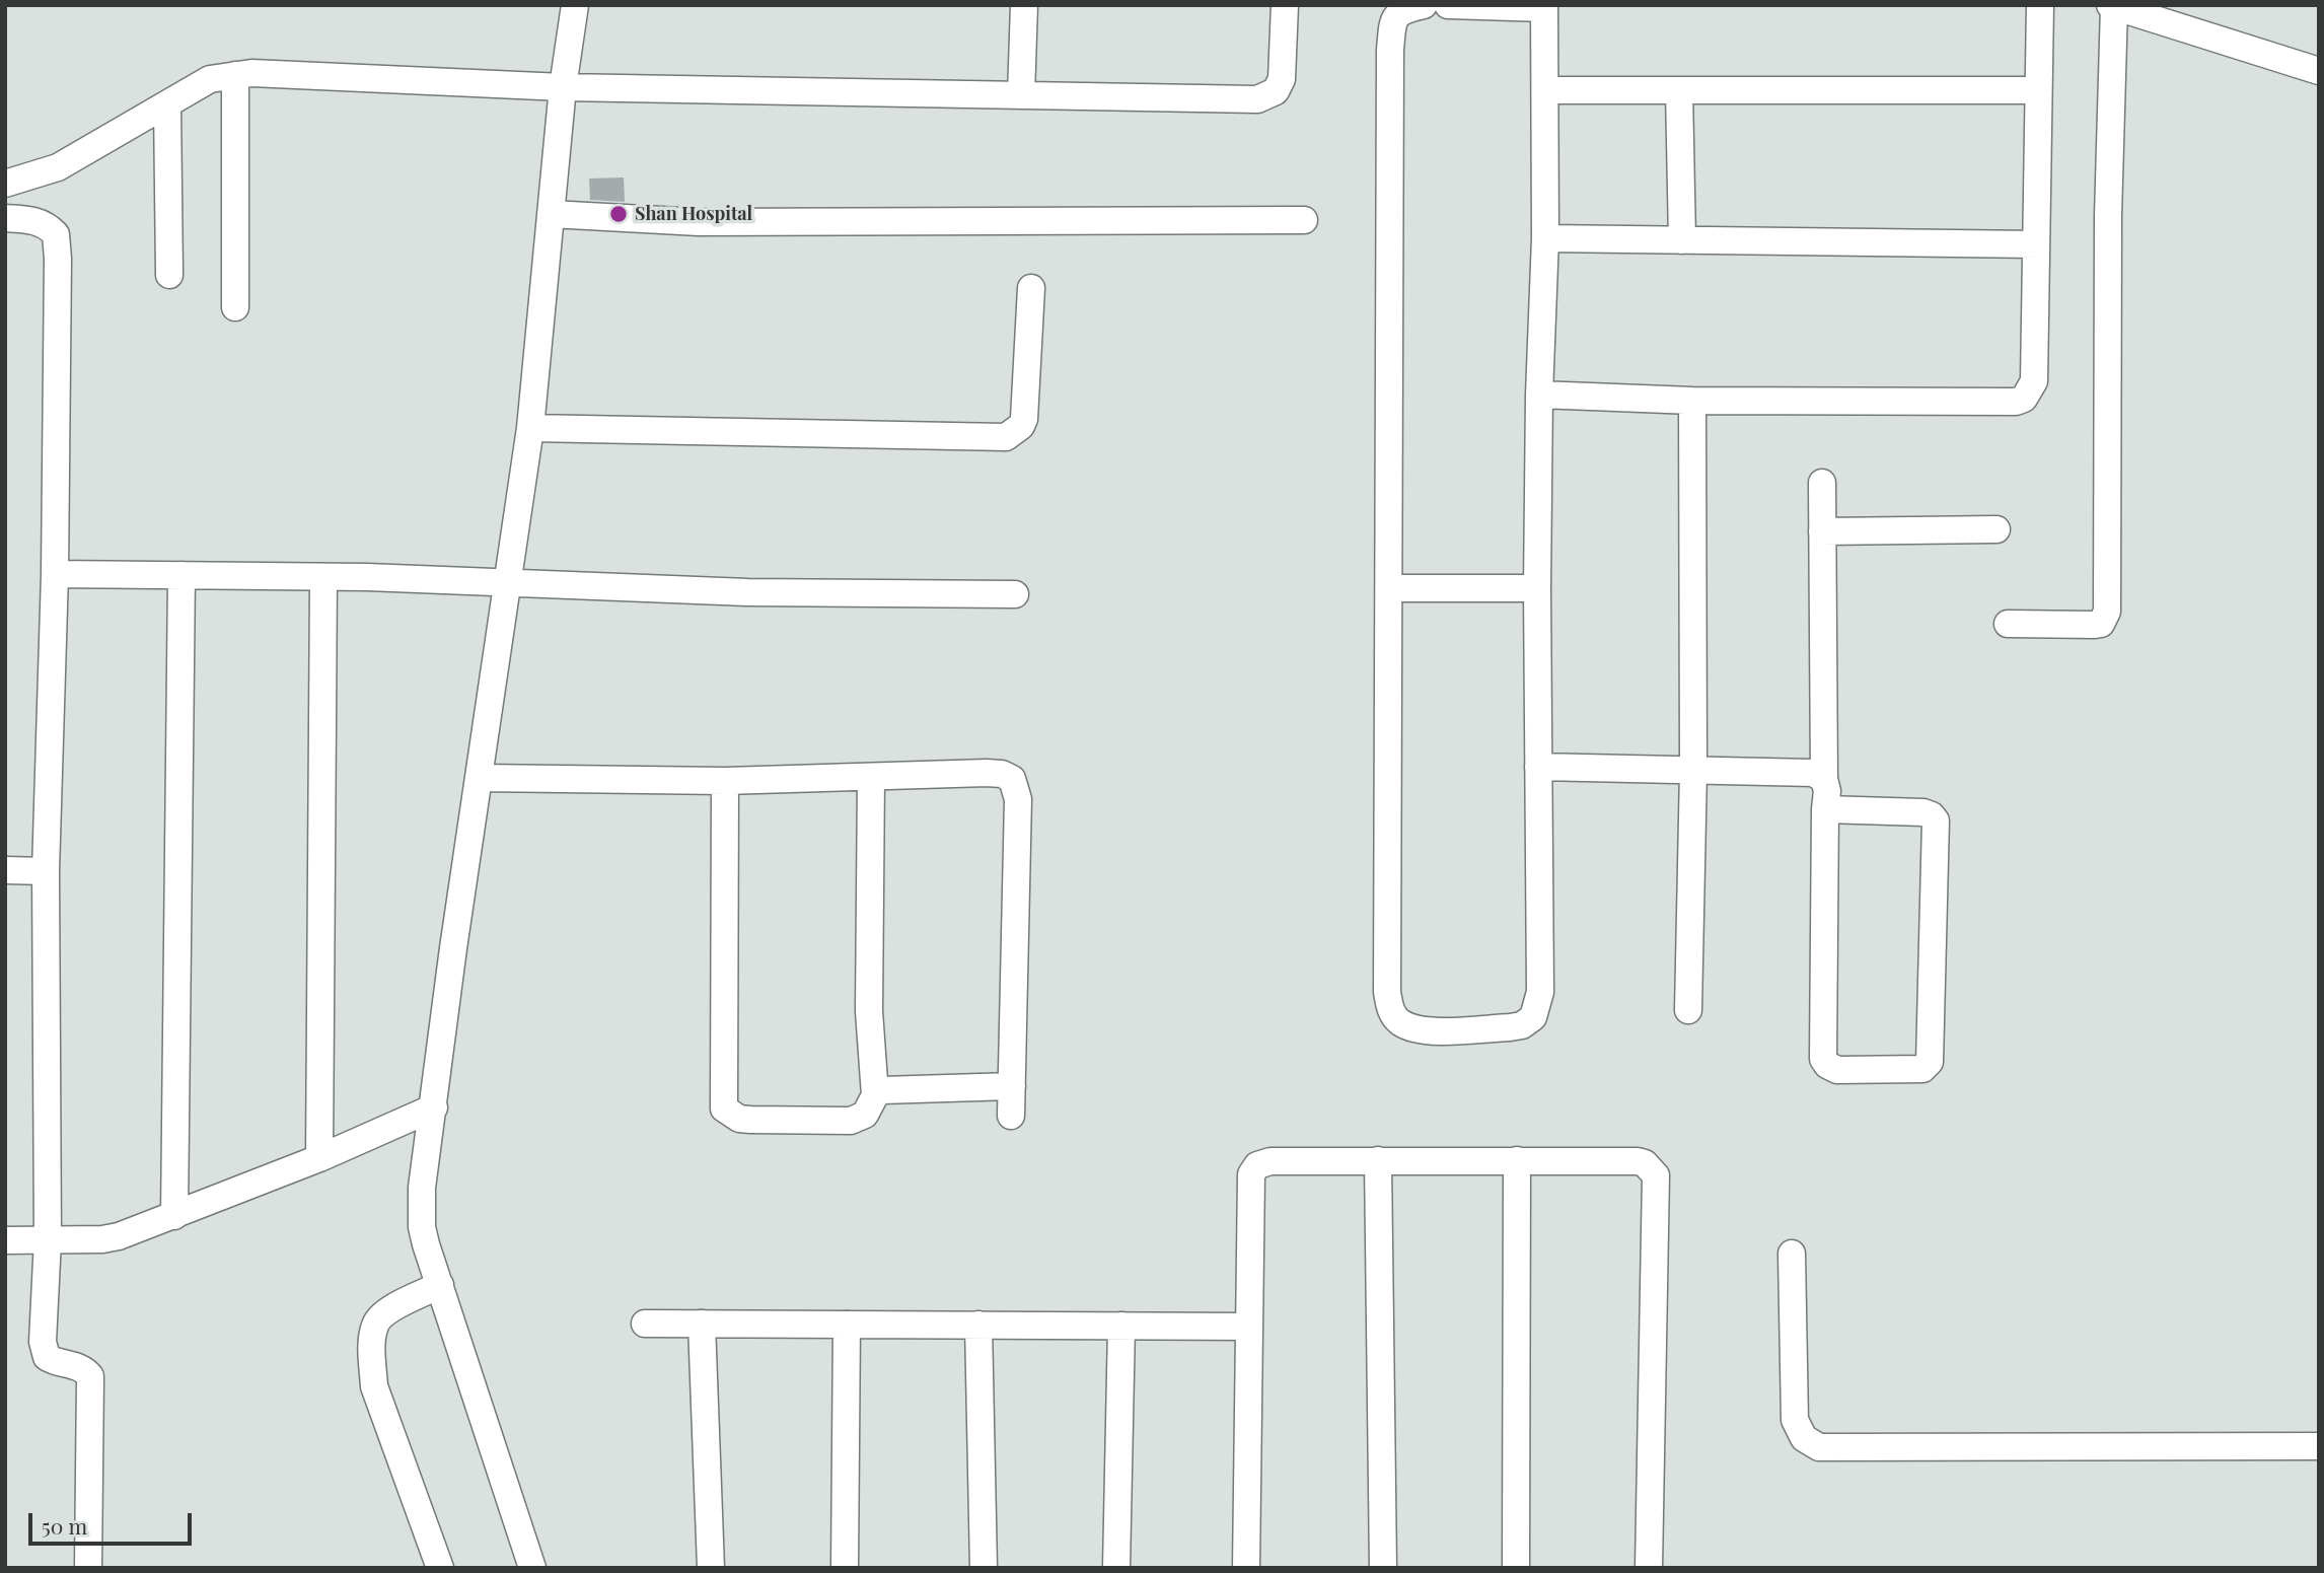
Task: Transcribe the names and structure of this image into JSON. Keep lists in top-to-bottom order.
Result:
{
  "places": ["Shan Hospital"],
  "scale_bar": "50 m"
}
